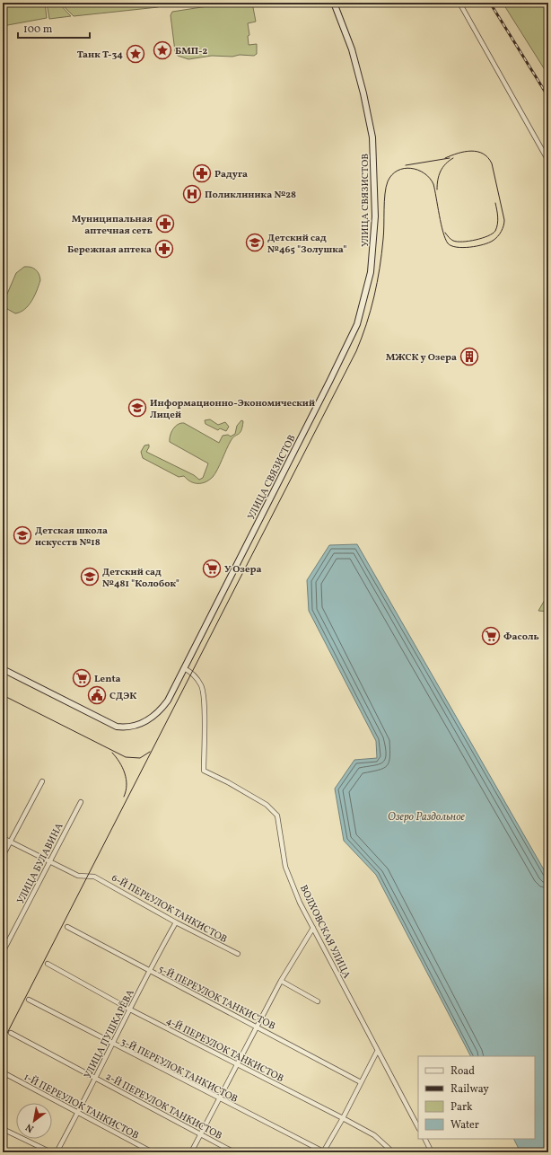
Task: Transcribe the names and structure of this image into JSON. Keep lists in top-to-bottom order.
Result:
{
  "streets": {
    "main road": ["УЛИЦА СВЯЗИСТОВ"],
    "street": [
      "УЛИЦА БУЛАВИНА",
      "6-Й ПЕРЕУЛОК ТАНКИСТОВ",
      "ВОЛХОВСКАЯ УЛИЦА",
      "5-Й ПЕРЕУЛОК ТАНКИСТОВ",
      "УЛИЦА ПУШКАРЁВА",
      "4-Й ПЕРЕУЛОК ТАНКИСТОВ",
      "3-Й ПЕРЕУЛОК ТАНКИСТОВ",
      "1-Й ПЕРЕУЛОК ТАНКИСТОВ",
      "2-Й ПЕРЕУЛОК ТАНКИСТОВ"
    ]
  },
  "crossings": [
    ["УЛИЦА СВЯЗИСТОВ", "ВОЛХОВСКАЯ УЛИЦА"],
    ["УЛИЦА БУЛАВИНА", "6-Й ПЕРЕУЛОК ТАНКИСТОВ"],
    ["6-Й ПЕРЕУЛОК ТАНКИСТОВ", "УЛИЦА ПУШКАРЁВА"],
    ["5-Й ПЕРЕУЛОК ТАНКИСТОВ", "УЛИЦА ПУШКАРЁВА"],
    ["УЛИЦА ПУШКАРЁВА", "4-Й ПЕРЕУЛОК ТАНКИСТОВ"],
    ["УЛИЦА ПУШКАРЁВА", "3-Й ПЕРЕУЛОК ТАНКИСТОВ"],
    ["УЛИЦА ПУШКАРЁВА", "1-Й ПЕРЕУЛОК ТАНКИСТОВ"],
    ["УЛИЦА ПУШКАРЁВА", "2-Й ПЕРЕУЛОК ТАНКИСТОВ"]
  ],
  "water": ["Озеро Раздольное"],
  "places": {
    "place": ["БМП-2", "Танк Т-34"],
    "pharmacy": ["Радуга", "Муниципальная аптечная сеть", "Бережная аптека"],
    "hospital": ["Поликлиника №28"],
    "school or university": [
      "Детский сад №465 \"Золушка\"",
      "Информационно-Экономический Лицей",
      "Детская школа искусств №18",
      "Детский сад №481 \"Колобок\""
    ],
    "building": ["МЖСК у Озера"],
    "supermarket": ["У Озера", "Фасоль", "Lenta"],
    "public building": ["СДЭК"]
  },
  "legend": [
    "Road",
    "Railway",
    "Park",
    "Water"
  ],
  "scale_bar": "100 m",
  "north": "bottom left"
}
